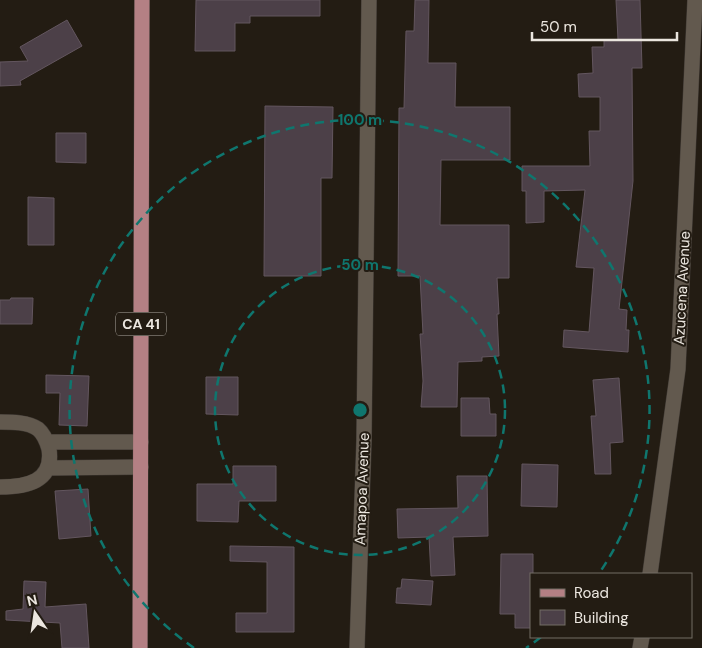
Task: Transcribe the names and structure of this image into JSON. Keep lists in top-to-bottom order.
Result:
{
  "streets": {
    "main road": ["CA 41"],
    "street": ["Azucena Avenue", "Amapoa Avenue"]
  },
  "legend": ["Road", "Building"],
  "scale_bar": "50 m",
  "north": "top",
  "rings": ["100 m", "50 m"]
}
